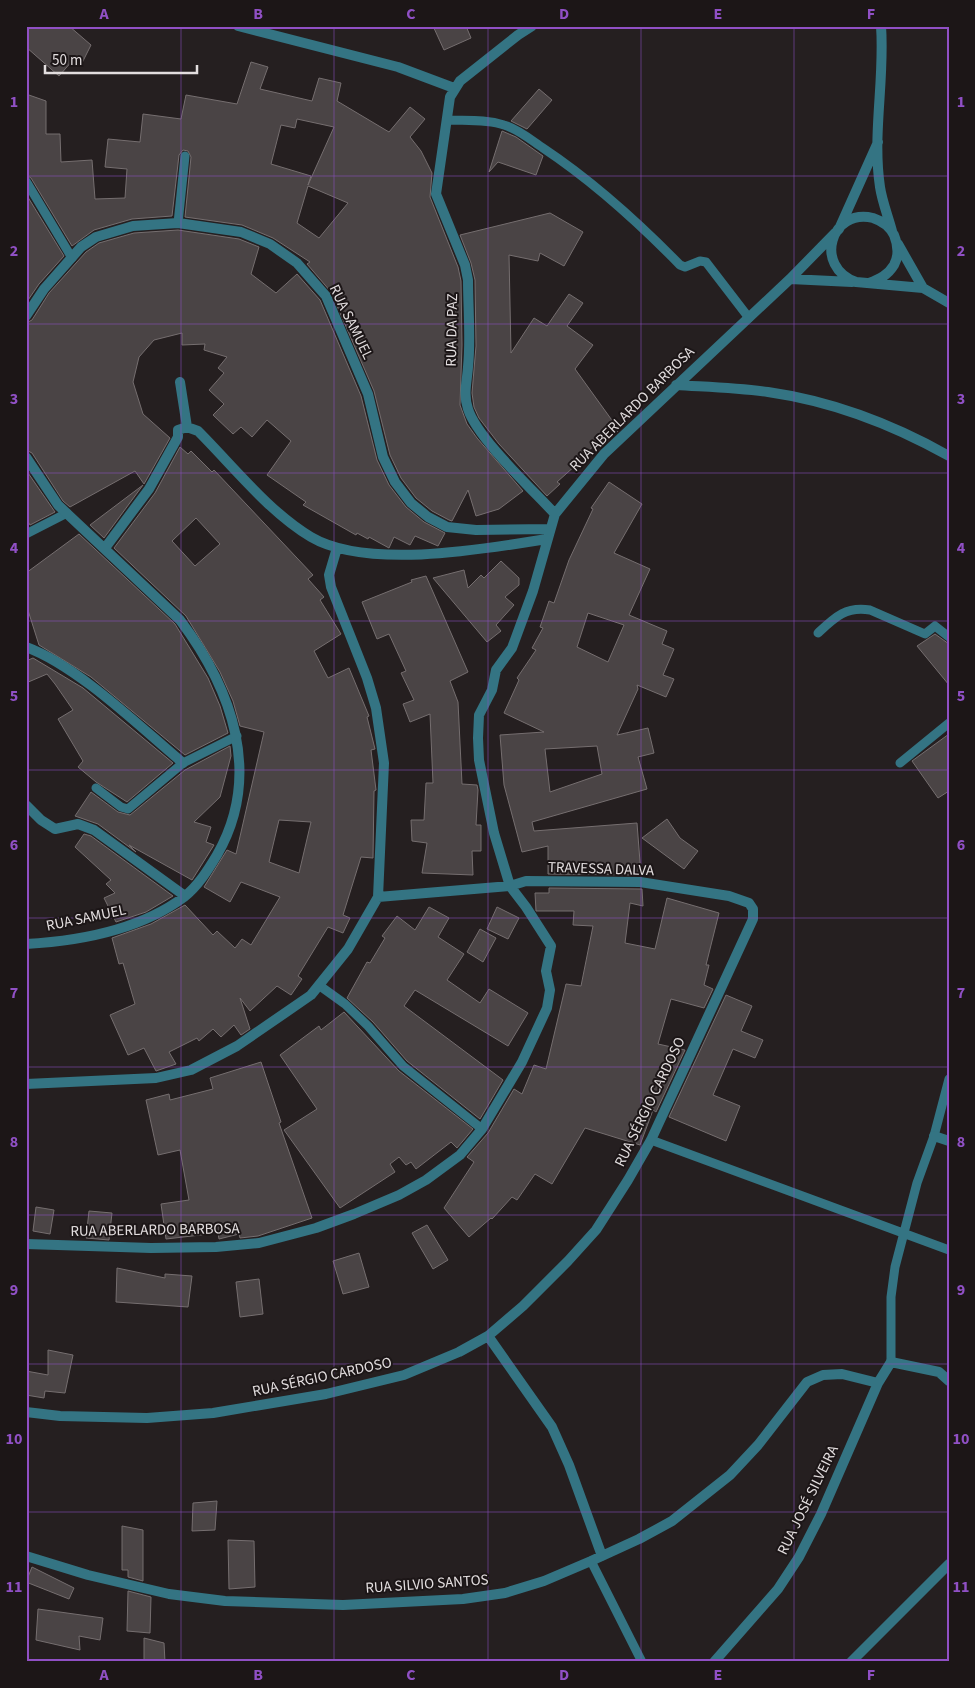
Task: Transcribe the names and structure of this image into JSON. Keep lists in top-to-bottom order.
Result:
{
  "streets": {
    "street": [
      "RUA SAMUEL",
      "RUA DA PAZ",
      "RUA ABERLARDO BARBOSA",
      "TRAVESSA DALVA",
      "RUA SÉRGIO CARDOSO",
      "RUA JOSÉ SILVEIRA",
      "RUA SILVIO SANTOS"
    ]
  },
  "crossings": [
    ["RUA SAMUEL", "RUA ABERLARDO BARBOSA"],
    ["RUA DA PAZ", "RUA ABERLARDO BARBOSA"],
    ["RUA ABERLARDO BARBOSA", "TRAVESSA DALVA"],
    ["TRAVESSA DALVA", "RUA SÉRGIO CARDOSO"],
    ["RUA JOSÉ SILVEIRA", "RUA SILVIO SANTOS"]
  ],
  "scale_bar": "50 m",
  "grid": {
    "columns": [
      "A",
      "B",
      "C",
      "D",
      "E",
      "F"
    ],
    "rows": [
      "1",
      "2",
      "3",
      "4",
      "5",
      "6",
      "7",
      "8",
      "9",
      "10",
      "11"
    ]
  }
}
